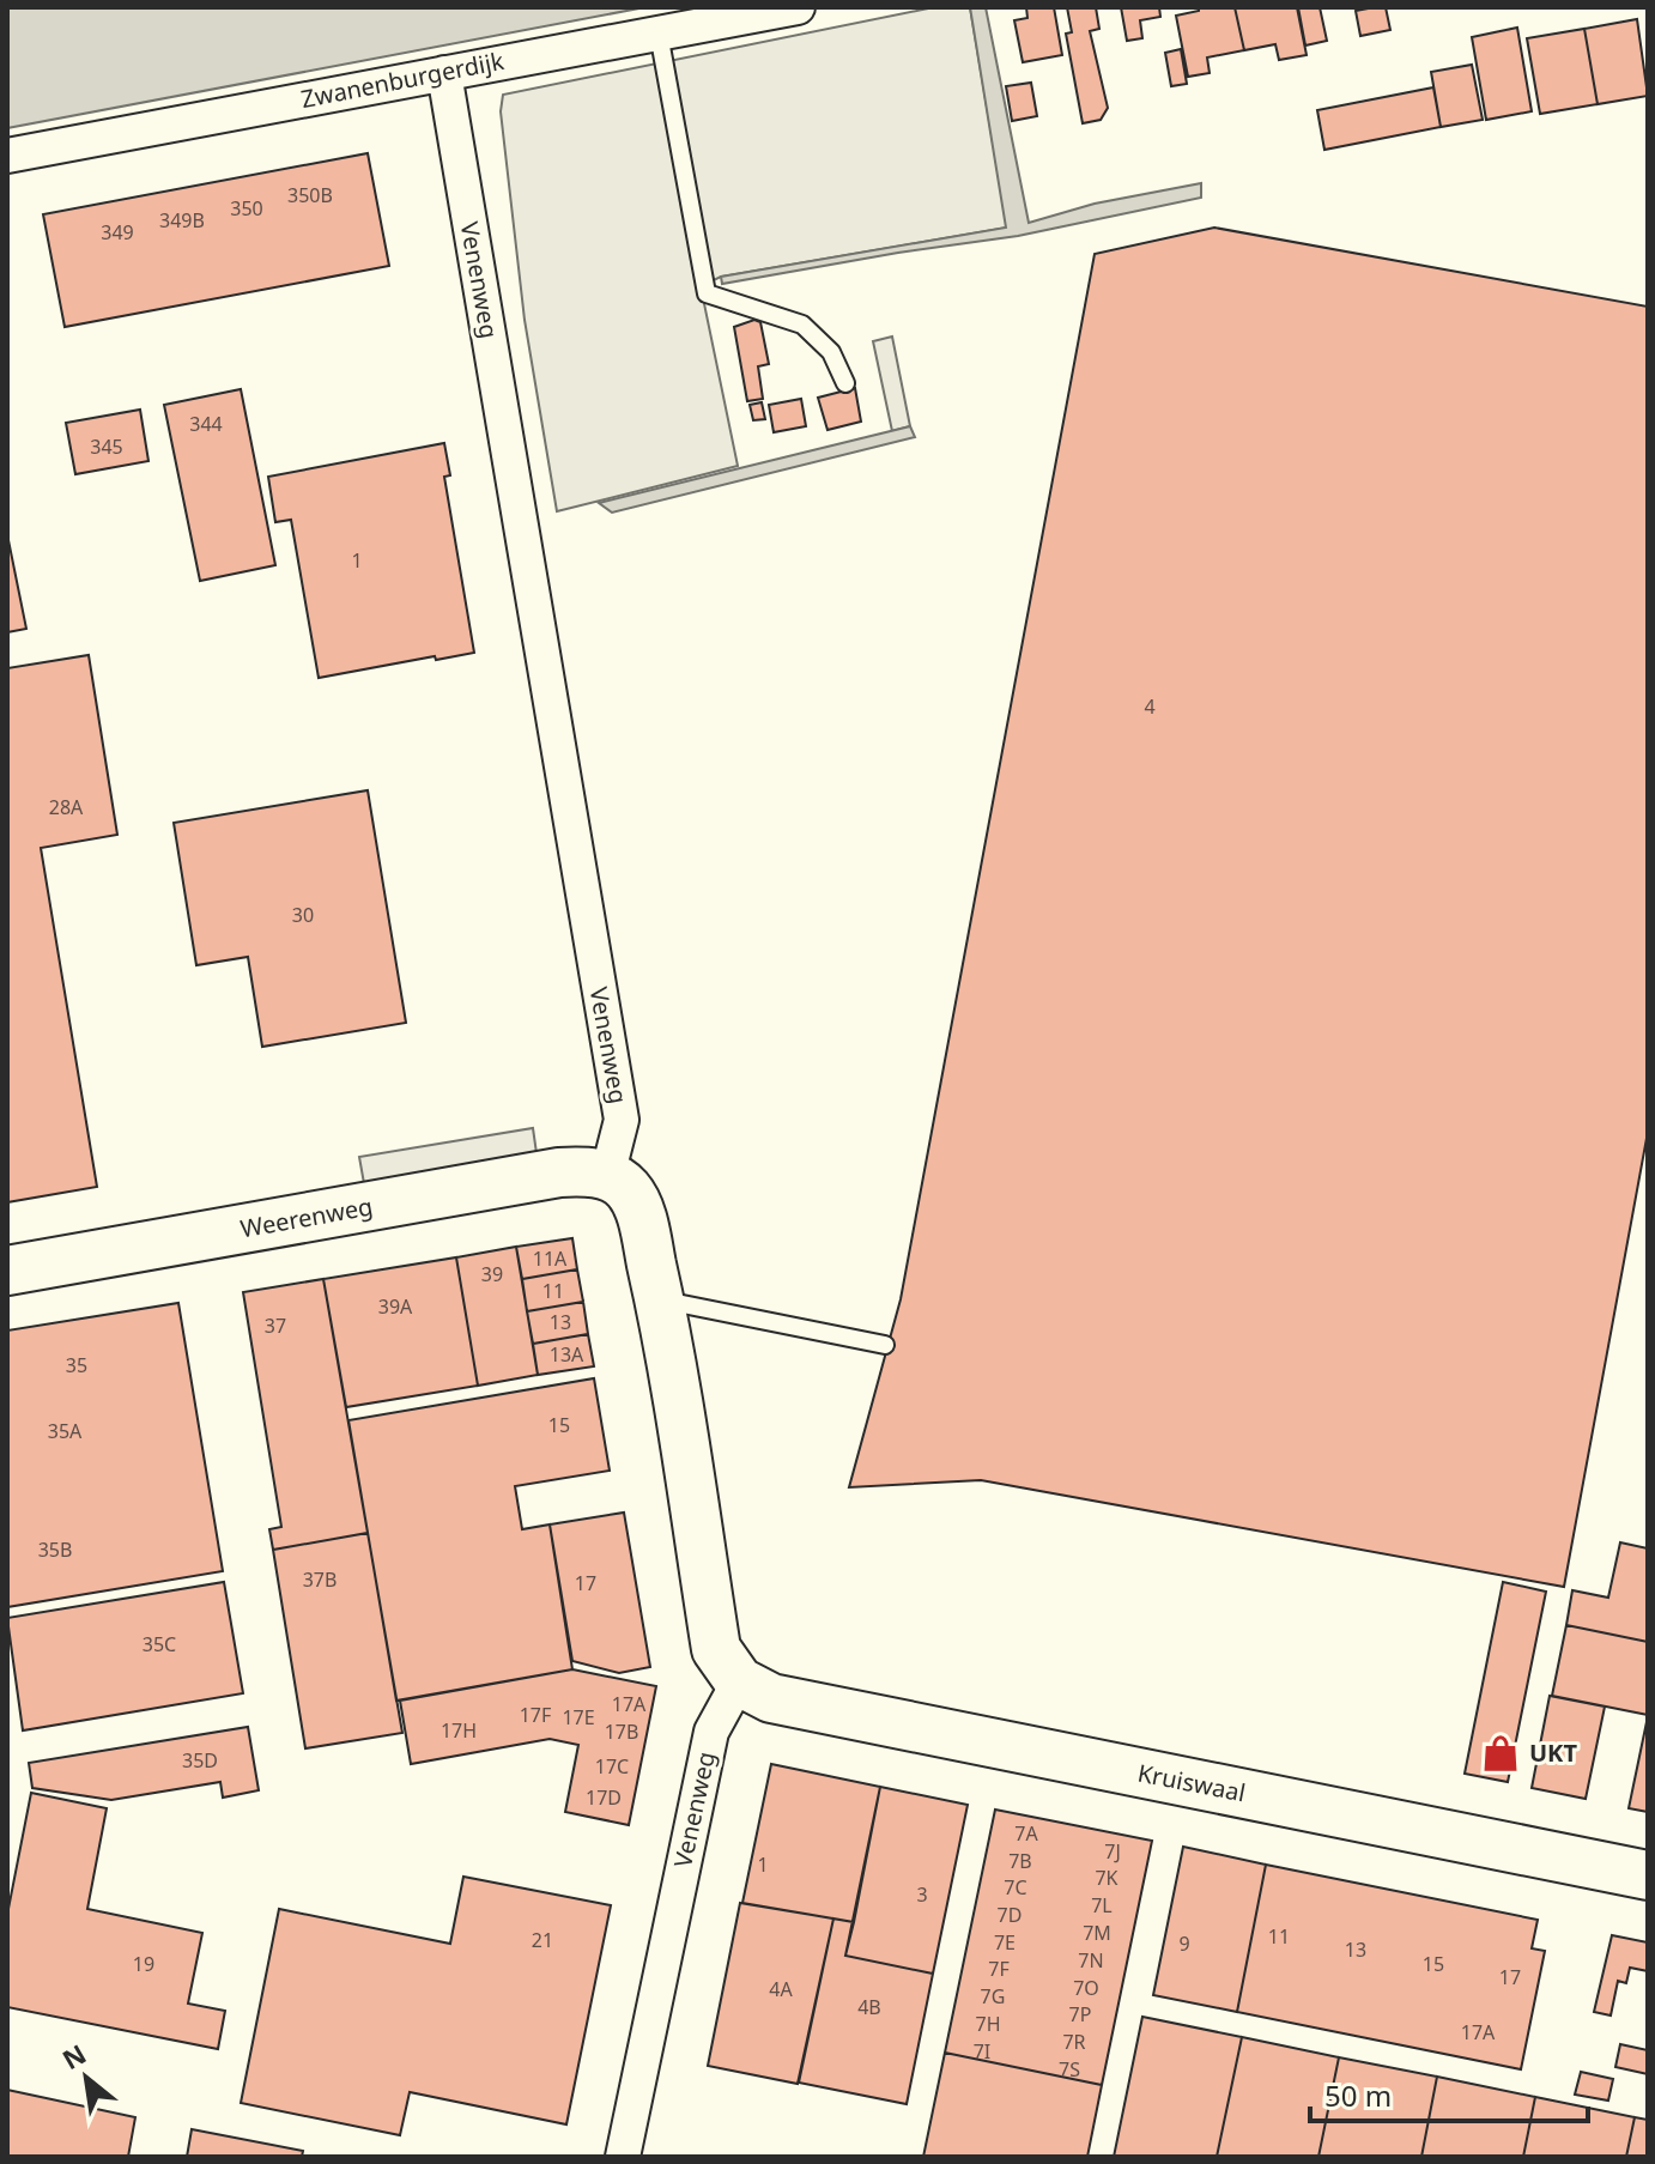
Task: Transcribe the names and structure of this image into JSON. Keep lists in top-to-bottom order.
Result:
{
  "streets": {
    "street": [
      "Zwanenburgerdijk",
      "Venenweg",
      "Weerenweg",
      "Kruiswaal"
    ]
  },
  "crossings": [
    ["Zwanenburgerdijk", "Venenweg"],
    ["Venenweg", "Weerenweg"],
    ["Venenweg", "Kruiswaal"]
  ],
  "places": {
    "shop": ["UKT"]
  },
  "house_numbers": [
    "350B",
    "350",
    "349B",
    "349",
    "344",
    "345",
    "1",
    "4",
    "28A",
    "30",
    "11A",
    "39",
    "11",
    "39A",
    "13",
    "37",
    "13A",
    "35",
    "15",
    "35A",
    "35B",
    "37B",
    "17",
    "35C",
    "17A",
    "17F",
    "17E",
    "17H",
    "17B",
    "35D",
    "17C",
    "17D",
    "7A",
    "7J",
    "7B",
    "1",
    "7K",
    "7C",
    "3",
    "7L",
    "7D",
    "7M",
    "11",
    "21",
    "7E",
    "9",
    "13",
    "7N",
    "19",
    "15",
    "7F",
    "17",
    "7O",
    "4A",
    "7G",
    "4B",
    "7P",
    "7H",
    "17A",
    "7R",
    "7I",
    "7S"
  ],
  "scale_bar": "50 m",
  "north": "top left"
}
